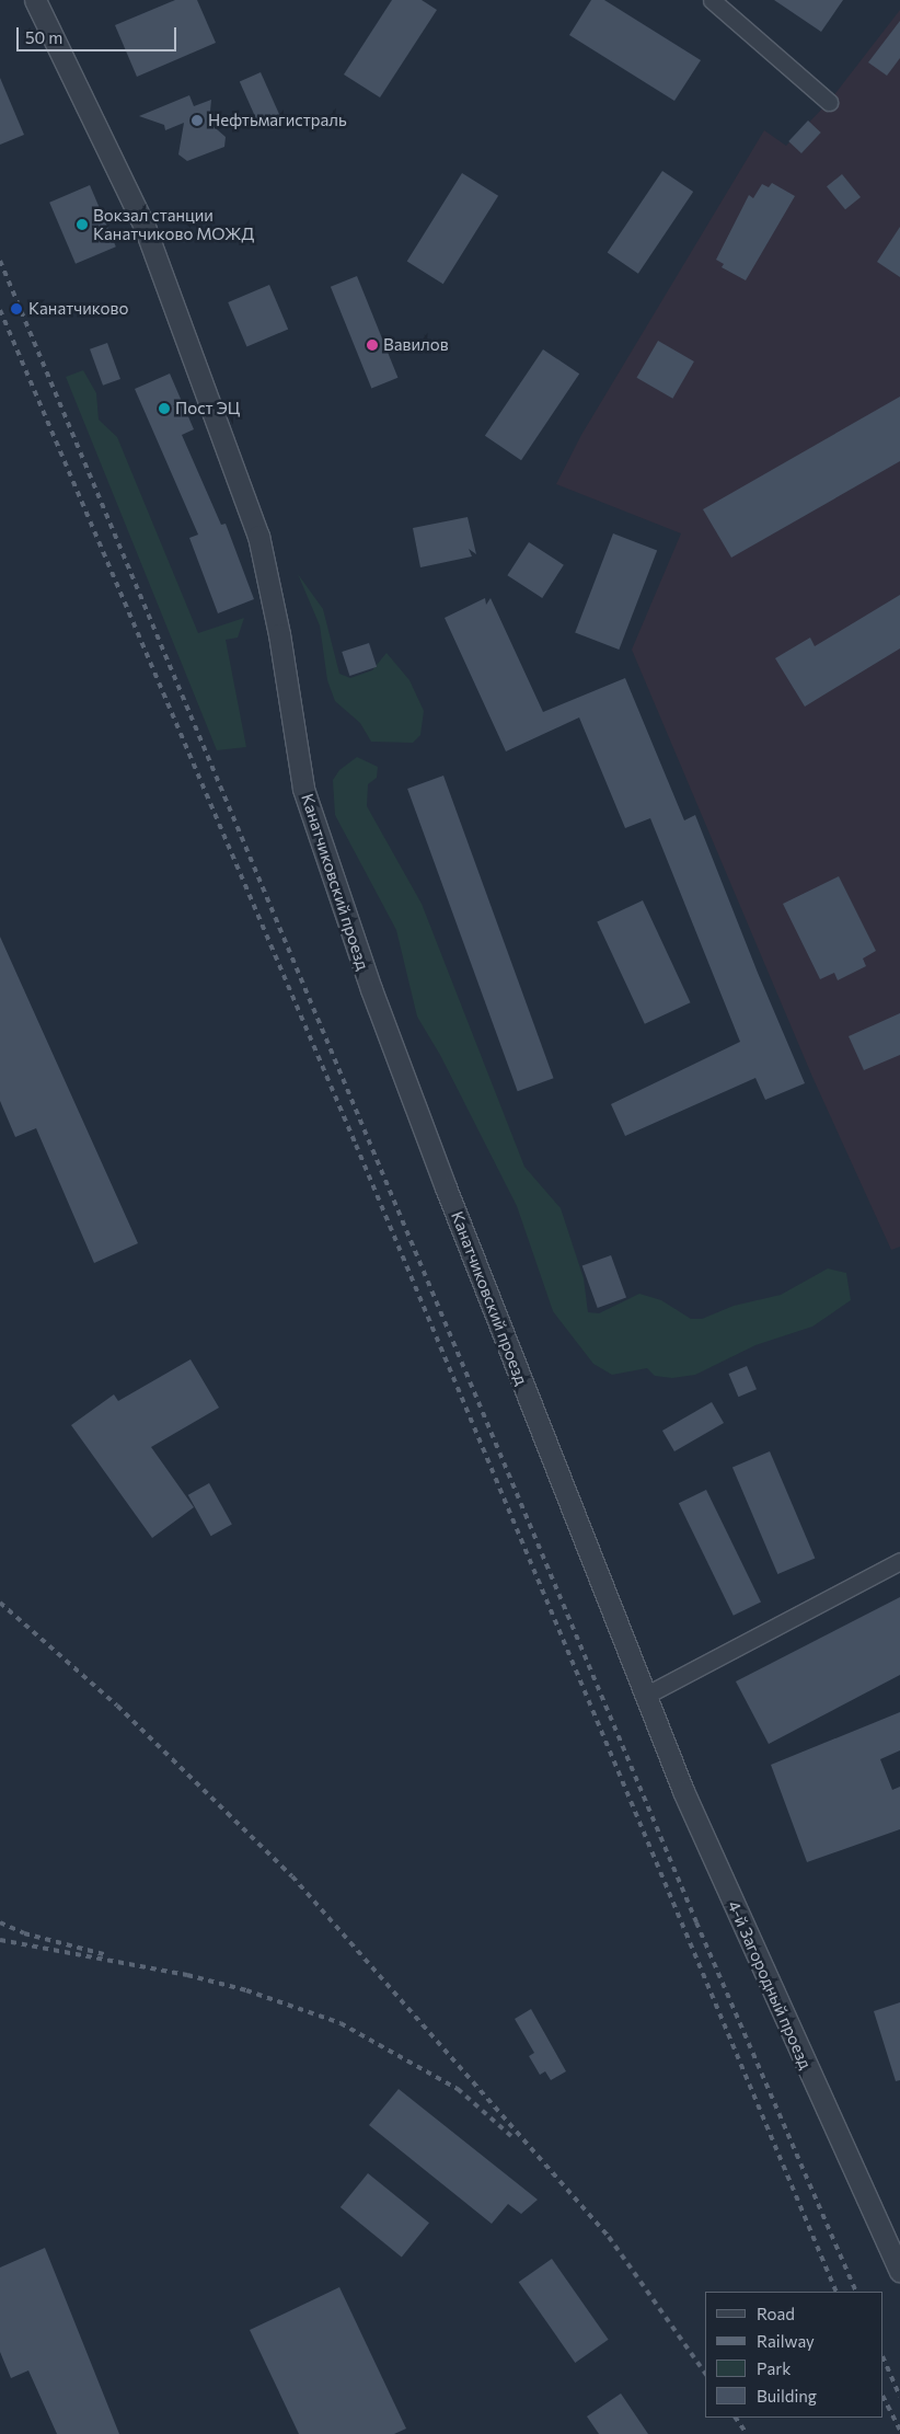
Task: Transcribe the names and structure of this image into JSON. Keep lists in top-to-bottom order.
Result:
{
  "streets": {
    "street": ["Канатчиковский проезд", "4-й Загородный проезд"]
  },
  "crossings": [
    ["Канатчиковский проезд", "4-й Загородный проезд"]
  ],
  "places": [
    "Нефтьмагистраль",
    "Вокзал станции Канатчиково МОЖД",
    "Канатчиково",
    "Вавилов",
    "Пост ЭЦ"
  ],
  "legend": [
    "Road",
    "Railway",
    "Park",
    "Building"
  ],
  "scale_bar": "50 m"
}
